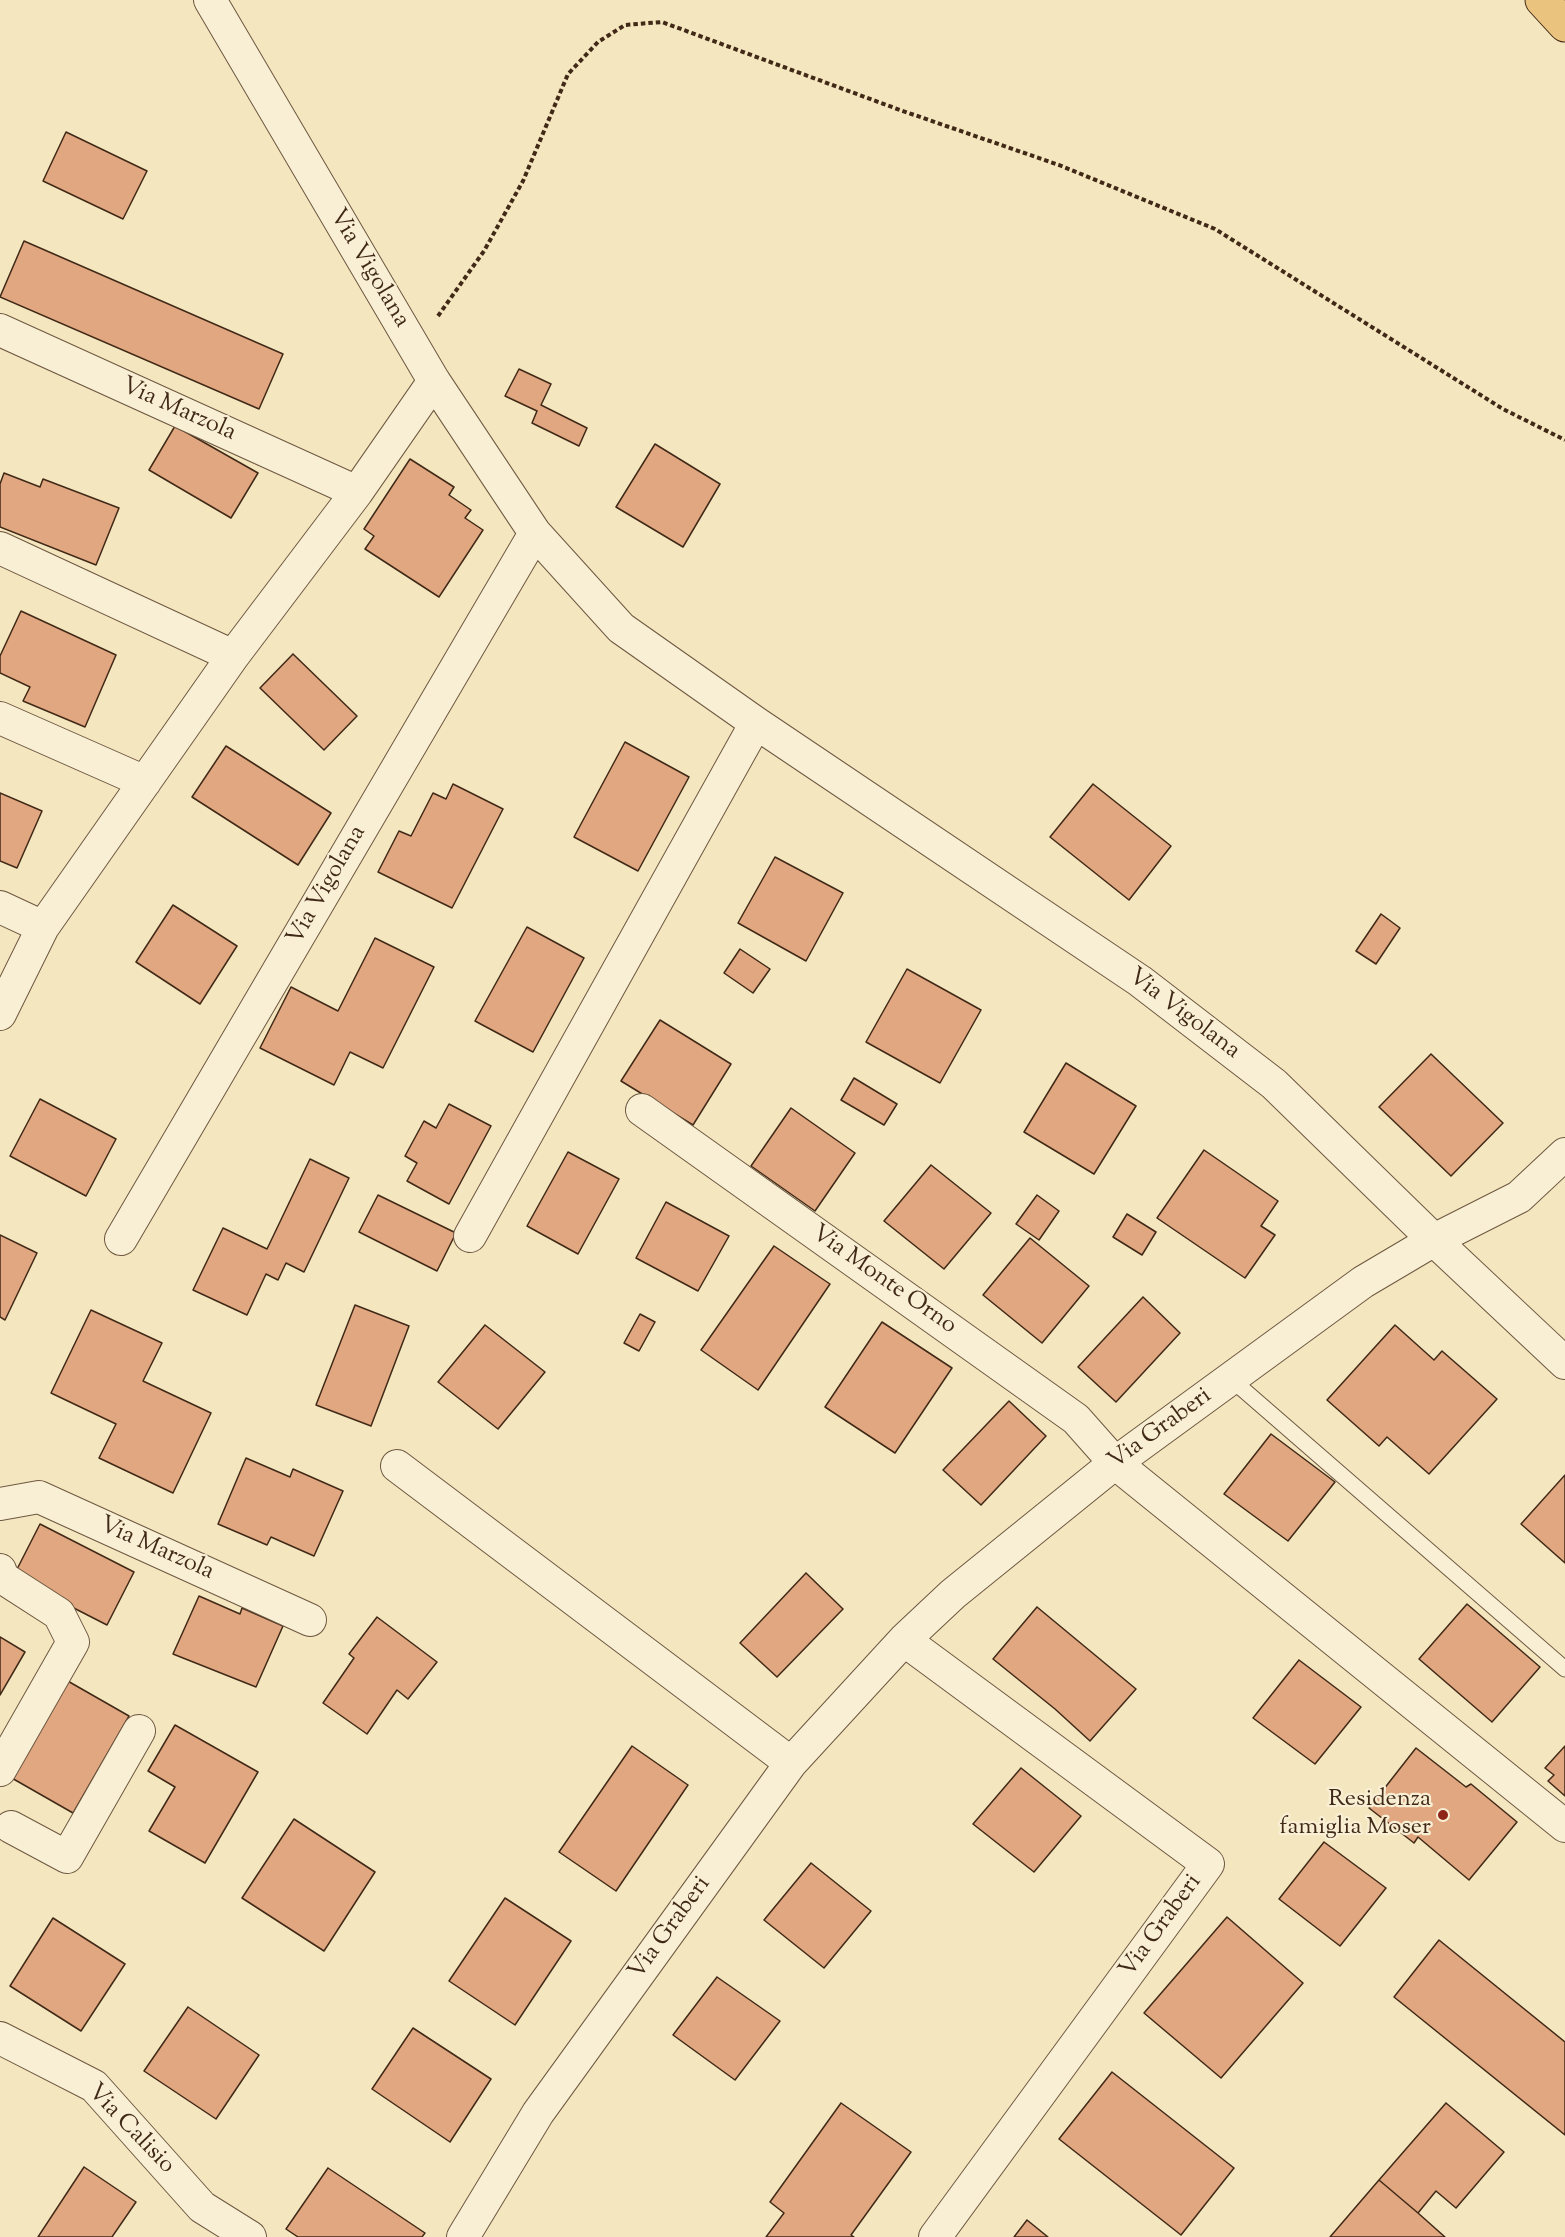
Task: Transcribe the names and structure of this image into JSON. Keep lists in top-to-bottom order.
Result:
{
  "streets": {
    "street": [
      "Via Vigolana",
      "Via Marzola",
      "Via Monte Orno",
      "Via Graberi",
      "Via Calisio"
    ]
  },
  "crossings": [
    ["Via Vigolana", "Via Graberi"],
    ["Via Monte Orno", "Via Graberi"]
  ],
  "places": ["Residenza famiglia Moser"]
}
